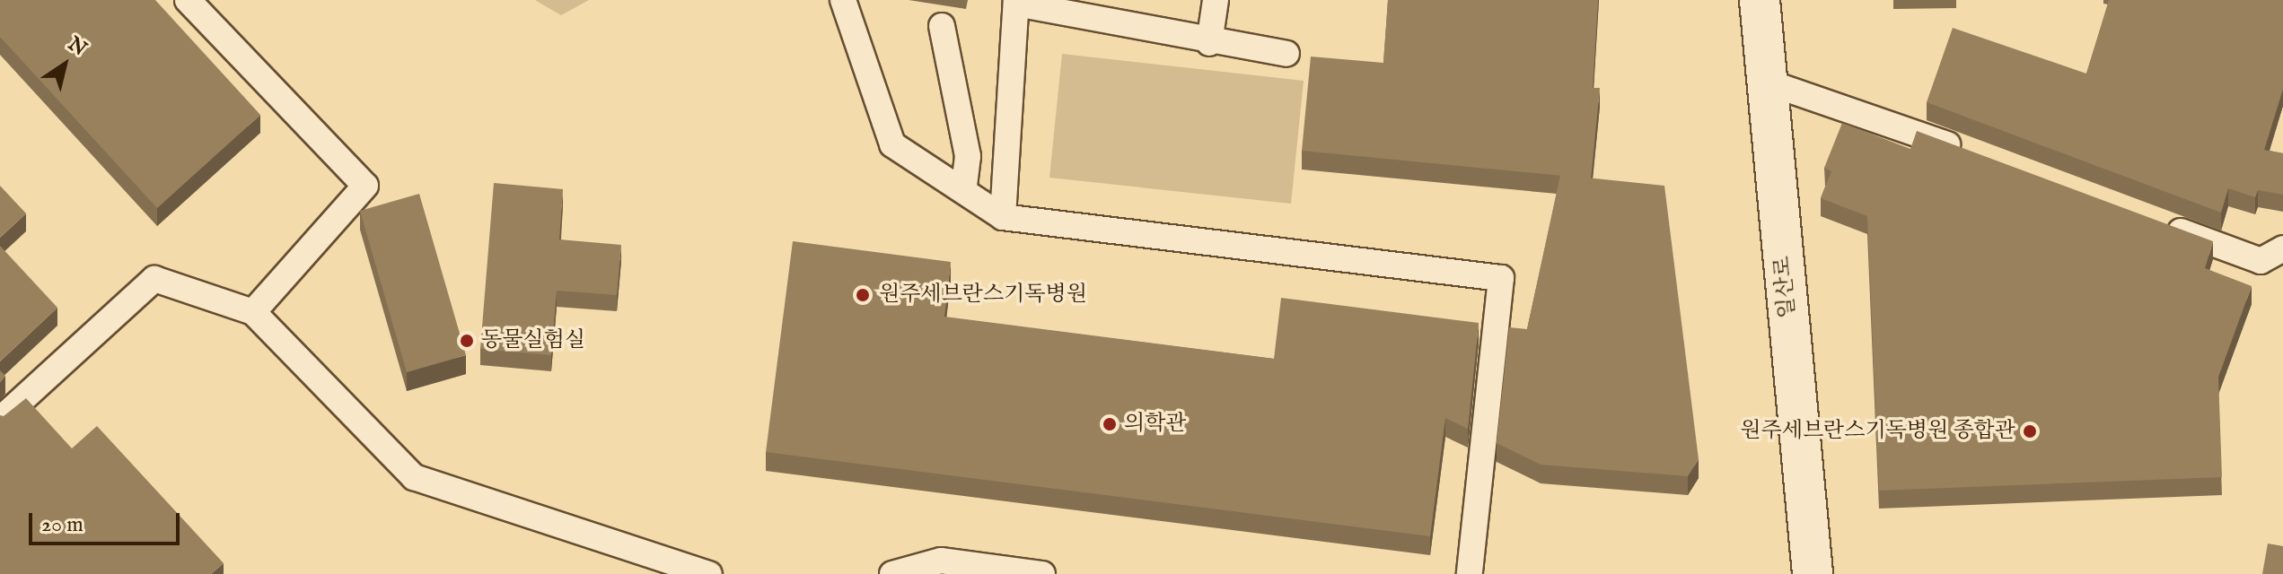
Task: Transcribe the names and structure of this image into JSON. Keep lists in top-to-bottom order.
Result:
{
  "streets": {
    "street": ["일산로"]
  },
  "places": [
    "원주세브란스기독병원",
    "동물실험실",
    "의학관",
    "원주세브란스기독병원 종합관"
  ],
  "scale_bar": "20 m",
  "north": "top right"
}
